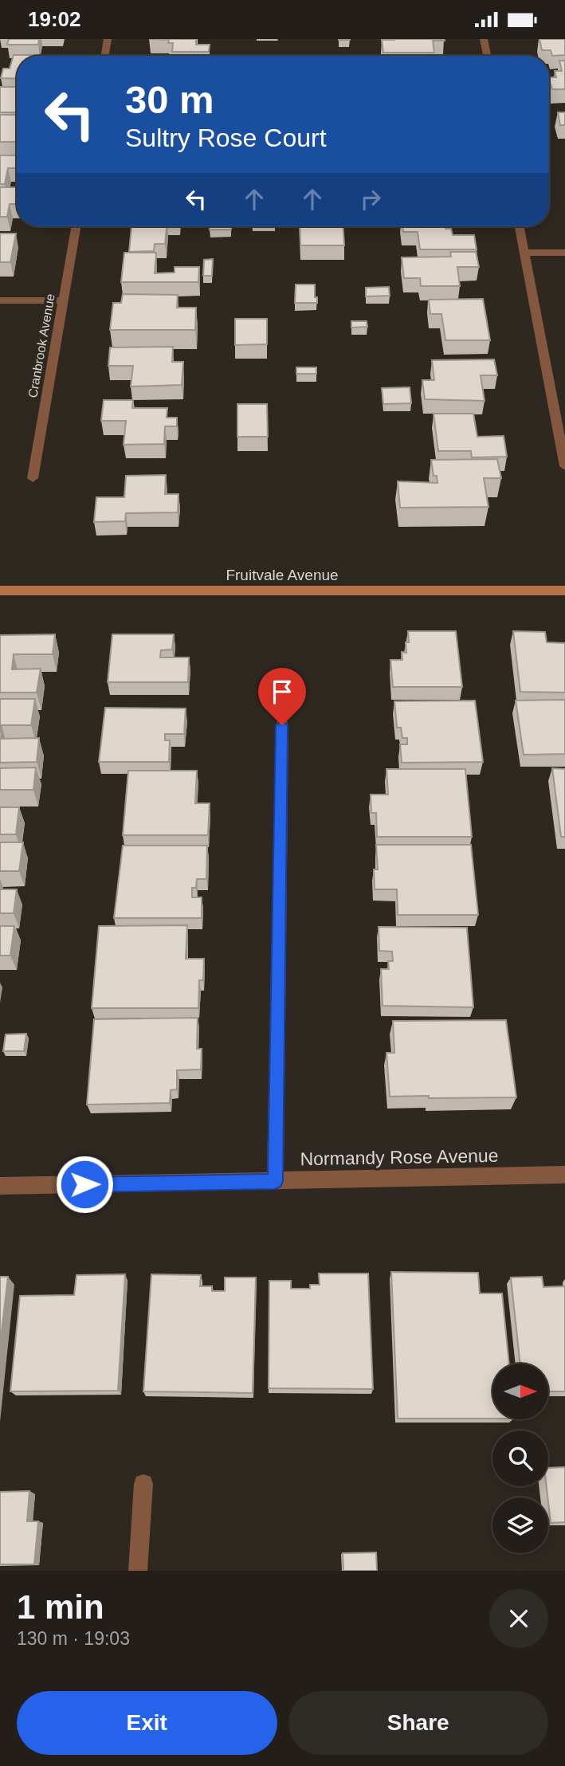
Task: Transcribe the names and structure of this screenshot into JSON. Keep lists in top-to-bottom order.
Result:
{
  "streets": {
    "main road": ["Fruitvale Avenue"],
    "street": ["Cranbrook Avenue", "Normandy Rose Avenue"]
  },
  "north": "right",
  "page": {
    "status": "19:02",
    "turn": ["30 m", "Sultry Rose Court"],
    "heading": ["1 min", "130 m · 19:03"],
    "buttons": ["Exit", "Share"]
  }
}
